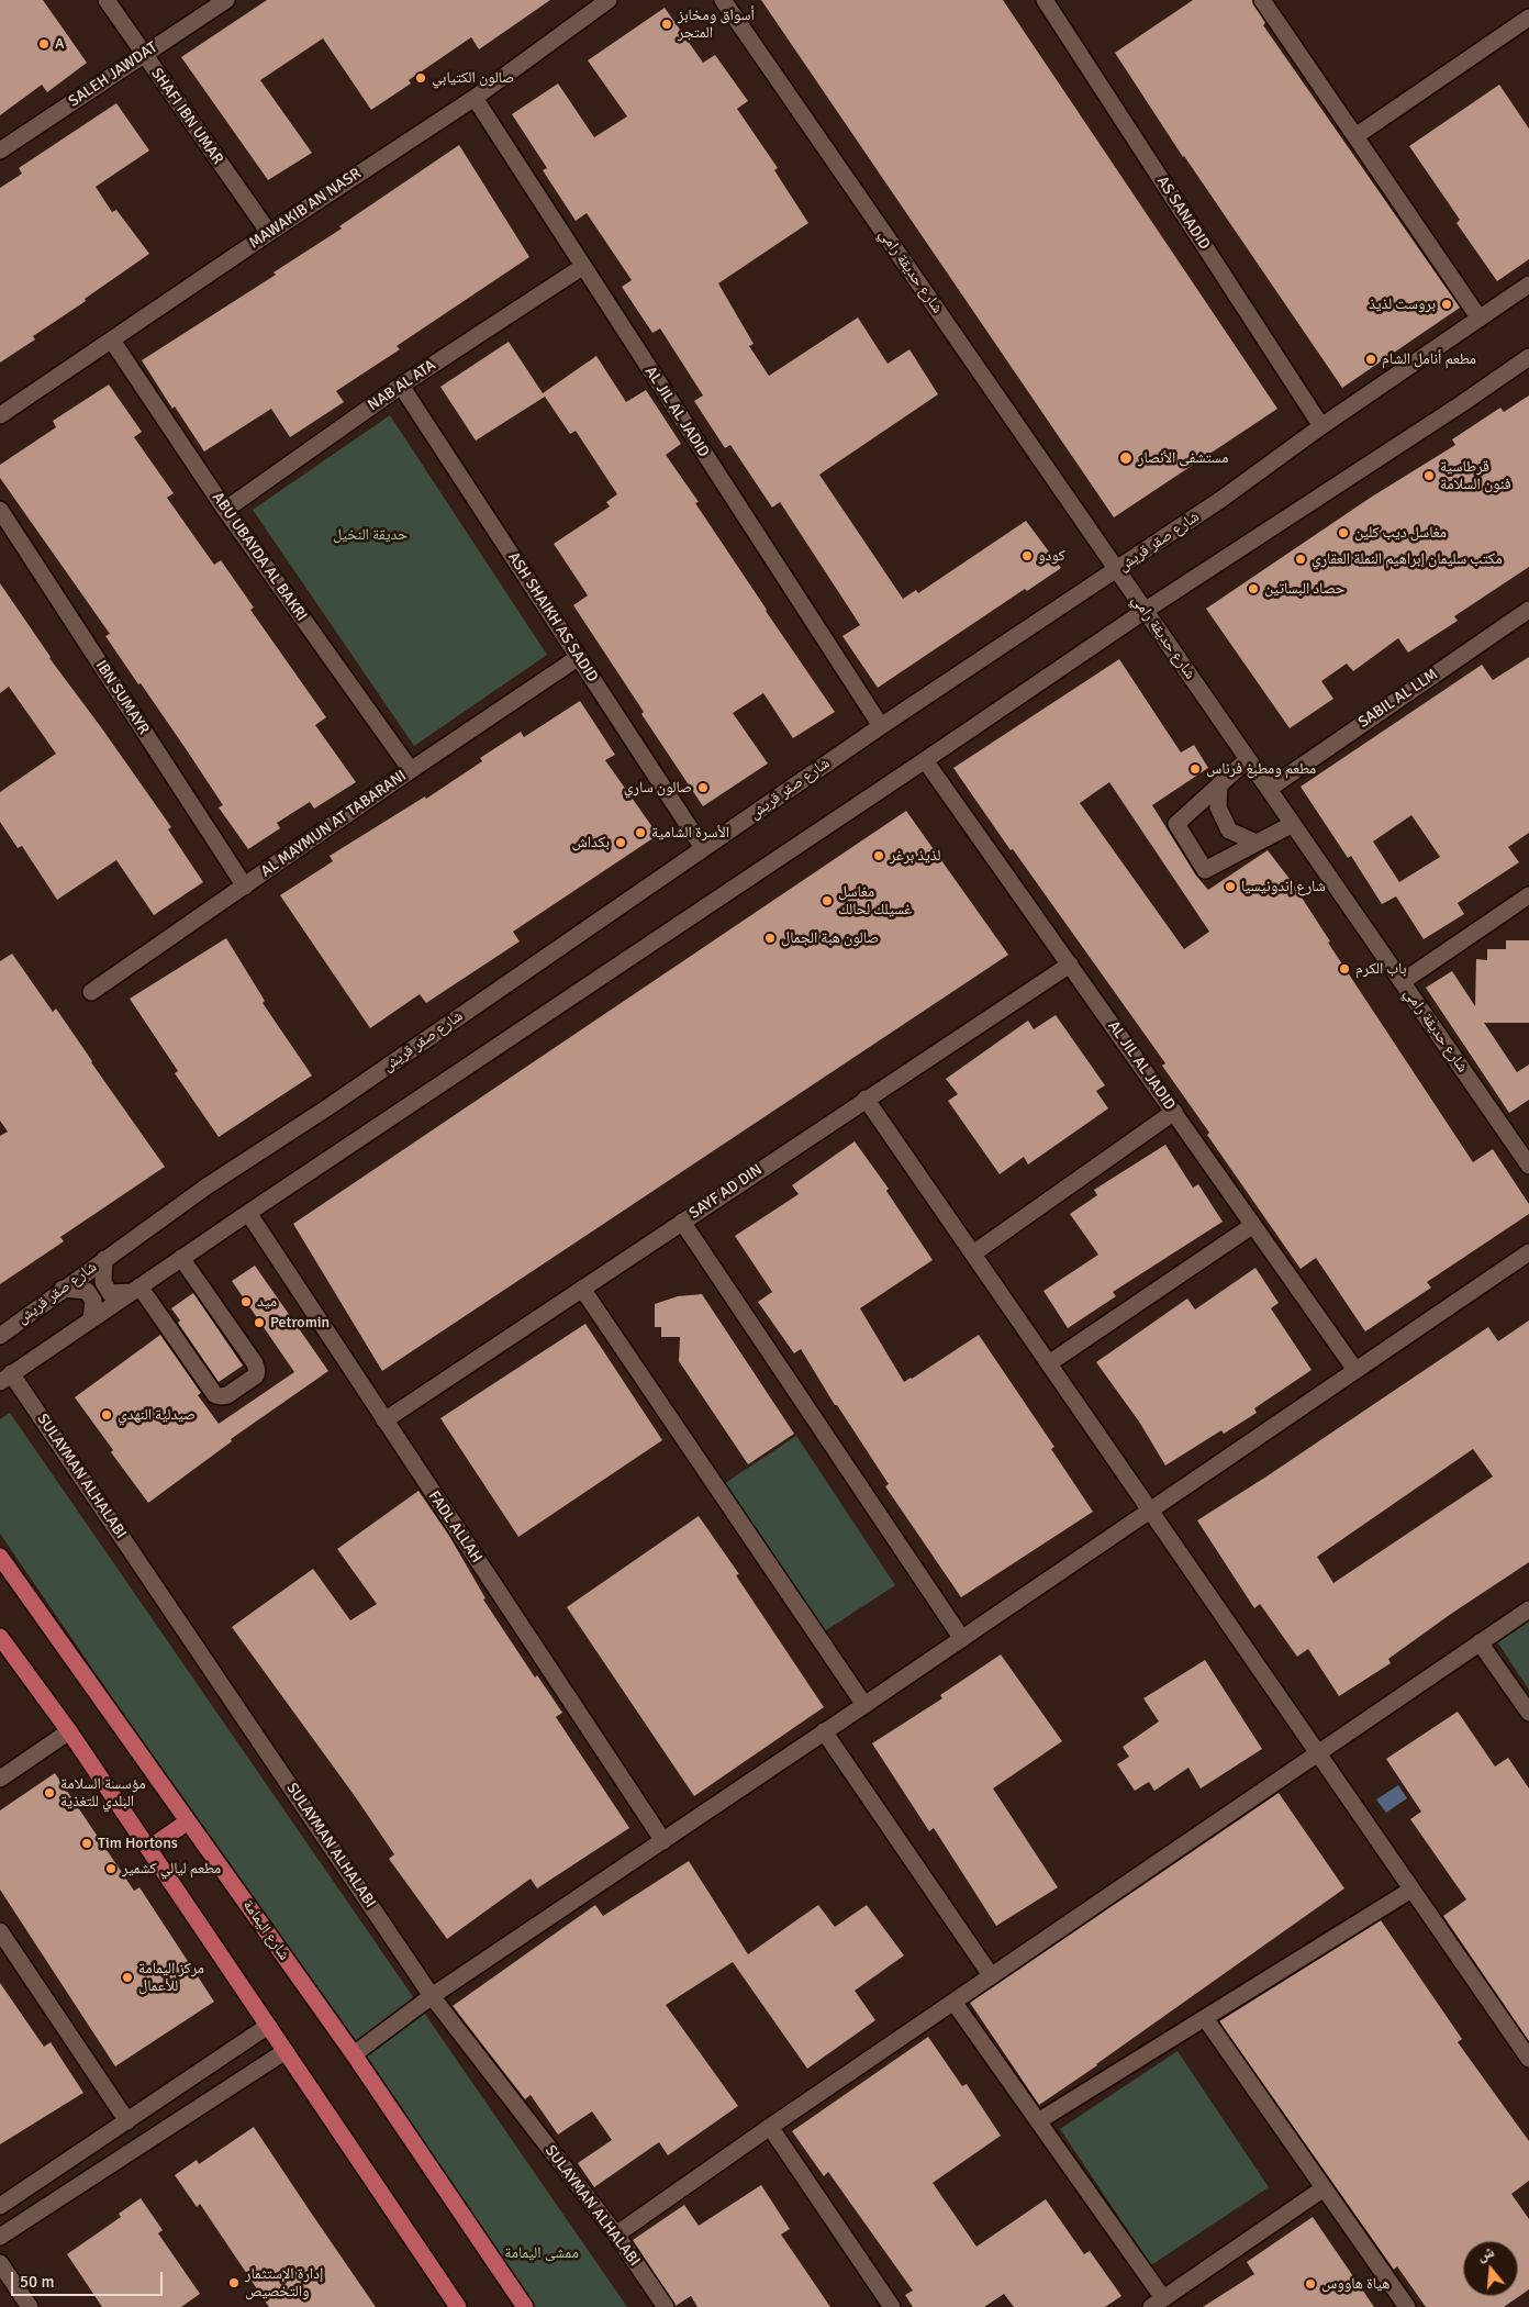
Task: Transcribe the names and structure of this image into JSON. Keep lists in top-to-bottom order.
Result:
{
  "streets": {
    "main road": ["شارع اليمامة"],
    "street": [
      "SALEH JAWDAT",
      "SHAFI IBN UMAR",
      "MAWAKIB AN NASR",
      "AS SANADID",
      "شارع حديقة رامي",
      "NAB AL ATA",
      "AL JIL AL JADID",
      "شارع صقر قريش",
      "ABU UBAYDA AL BAKRI",
      "ASH SHAIKH AS SADID",
      "IBN SUMAYR",
      "SABIL AL LLM",
      "AL MAYMUN AT TABARANI",
      "SAYF AD DIN",
      "SULAYMAN ALHALABI",
      "FADL ALLAH"
    ]
  },
  "crossings": [
    ["SALEH JAWDAT", "SHAFI IBN UMAR"],
    ["SHAFI IBN UMAR", "MAWAKIB AN NASR"],
    ["MAWAKIB AN NASR", "AL JIL AL JADID"],
    ["MAWAKIB AN NASR", "ABU UBAYDA AL BAKRI"],
    ["AS SANADID", "شارع صقر قريش"],
    ["شارع حديقة رامي", "شارع صقر قريش"],
    ["شارع حديقة رامي", "SABIL AL LLM"],
    ["NAB AL ATA", "AL JIL AL JADID"],
    ["NAB AL ATA", "ABU UBAYDA AL BAKRI"],
    ["NAB AL ATA", "ASH SHAIKH AS SADID"],
    ["AL JIL AL JADID", "شارع صقر قريش"],
    ["AL JIL AL JADID", "SAYF AD DIN"],
    ["شارع صقر قريش", "ASH SHAIKH AS SADID"],
    ["ABU UBAYDA AL BAKRI", "AL MAYMUN AT TABARANI"],
    ["ASH SHAIKH AS SADID", "AL MAYMUN AT TABARANI"],
    ["IBN SUMAYR", "AL MAYMUN AT TABARANI"],
    ["SAYF AD DIN", "FADL ALLAH"]
  ],
  "parks": ["حديقة النخيل", "ممشى اليمامة"],
  "places": [
    "أسواق ومخابز المتجر",
    "A",
    "صالون الكتيابي",
    "بروست لذيذ",
    "مطعم أنامل الشام",
    "مستشفى الأنصار",
    "قرطاسية فنون السلامة",
    "مغاسل ديب كلين",
    "كودو",
    "مكتب سليمان إبراهيم النملة العقاري",
    "حصاد البساتين",
    "مطعم ومطبغ فرناس",
    "صالون ساري",
    "الأسرة الشامية",
    "بكداش",
    "لذيذ برغر",
    "شارع إندونيسيا",
    "مغاسل غسيلك لحالك",
    "صالون هبة الجمال",
    "باب الكرم",
    "ميد",
    "Petromin",
    "صيدلية النهدي",
    "مؤسسة السلامة البلدي للتغذية",
    "Tim Hortons",
    "مطعم ليالي كشمير",
    "مركز اليمامة للأعمال",
    "إدارة الإستثمار والتخصيص",
    "هياة هاووس"
  ],
  "scale_bar": "50 m",
  "north": "top"
}
